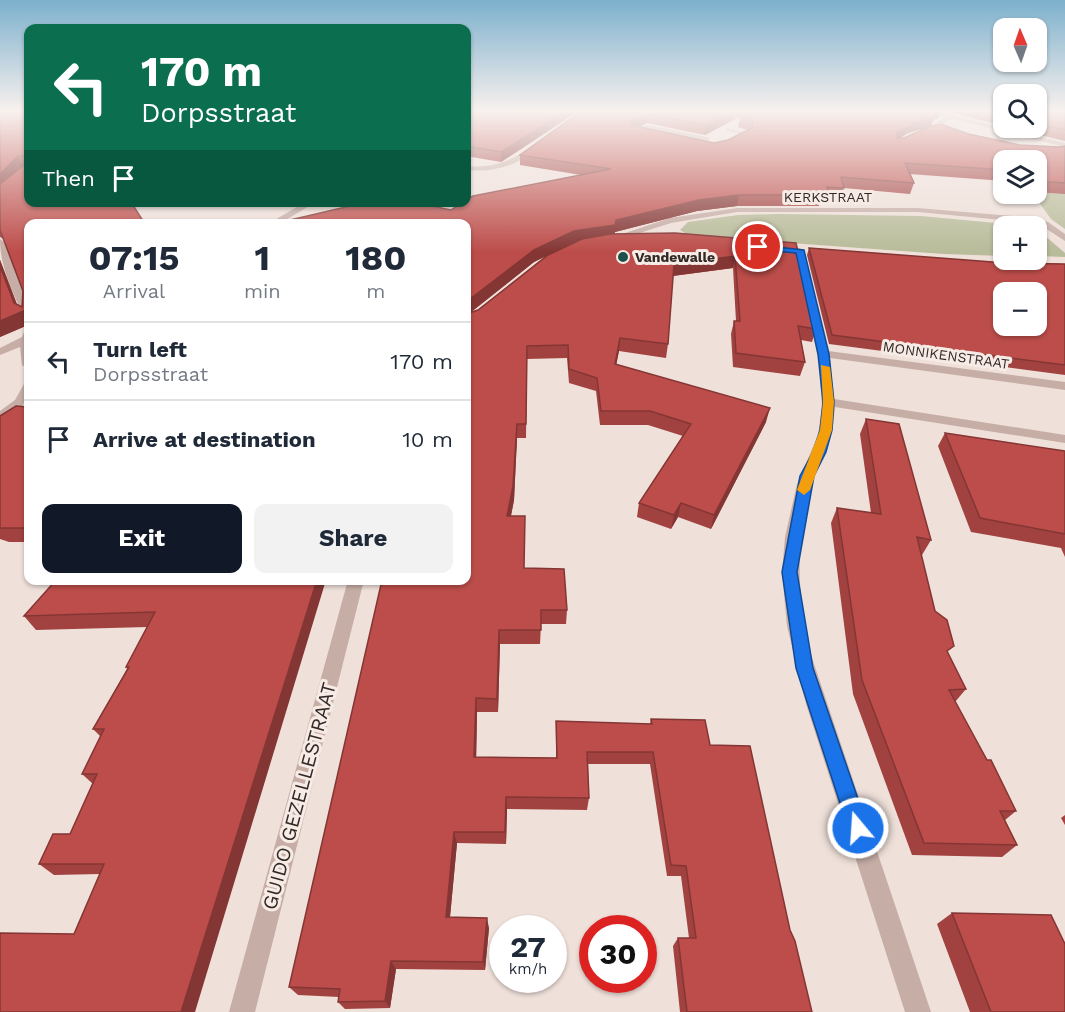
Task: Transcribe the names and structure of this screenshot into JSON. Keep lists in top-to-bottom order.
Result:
{
  "streets": {
    "street": ["KERKSTRAAT", "MONNIKENSTRAAT", "GUIDO GEZELLESTRAAT"]
  },
  "places": ["Vandewalle"],
  "north": "top",
  "page": {
    "map_buttons": ["+", "−"],
    "turn": ["170 m", "Dorpsstraat"],
    "then": "Then",
    "eta": [
      "07:15",
      "Arrival",
      "1",
      "min",
      "180",
      "m"
    ],
    "list": [
      {
        "name": "Turn left",
        "note": "Dorpsstraat",
        "value": "170 m"
      },
      {
        "name": "Arrive at destination",
        "value": "10 m"
      }
    ],
    "buttons": ["Exit", "Share"],
    "speed": "27 km/h",
    "limit": "30"
  }
}
